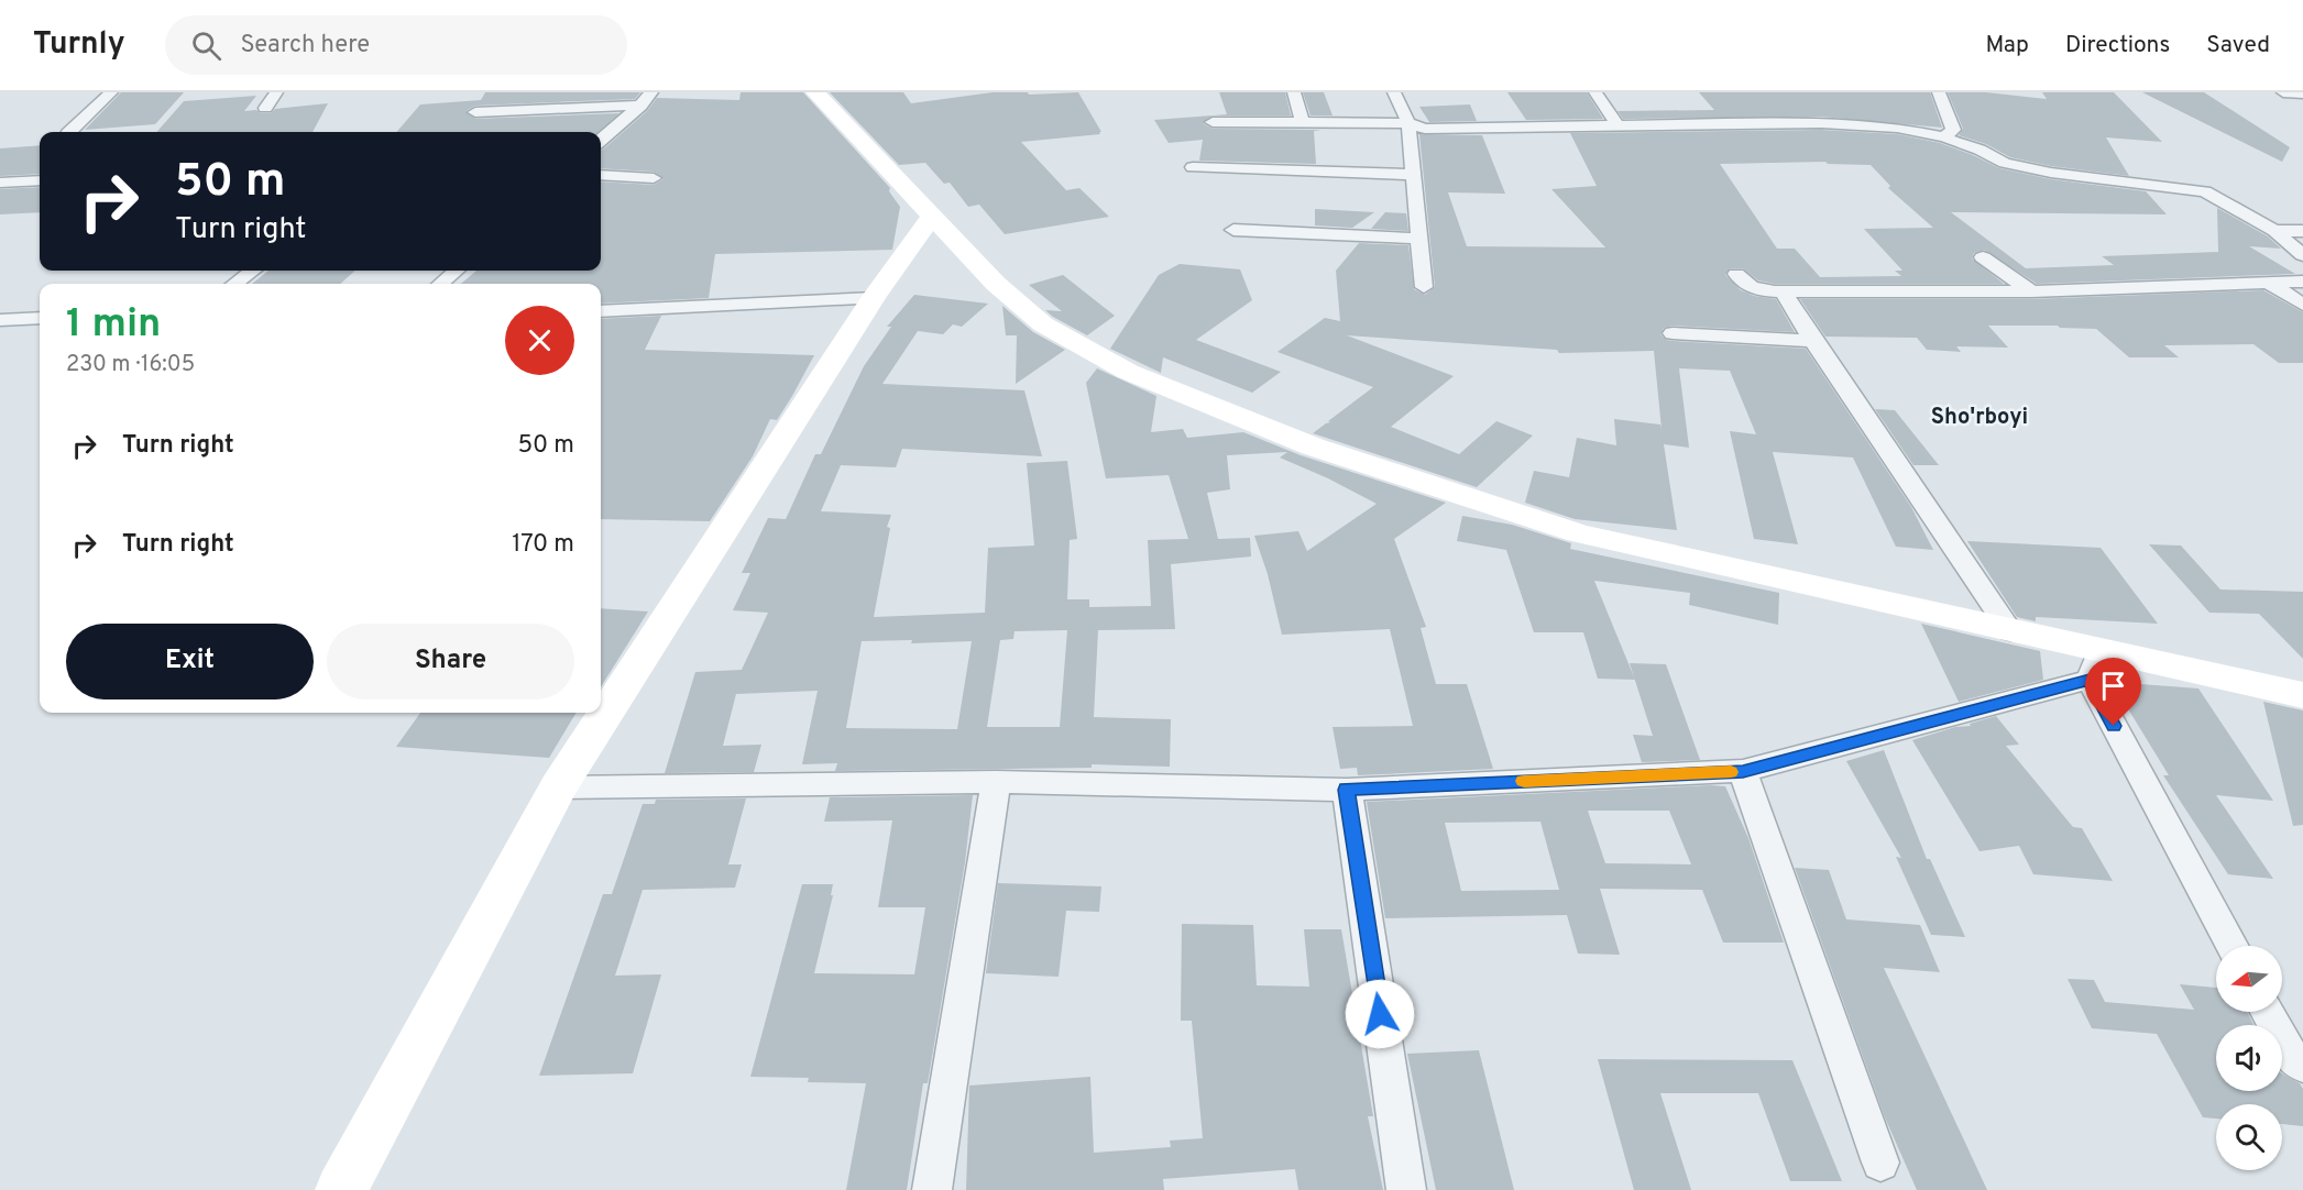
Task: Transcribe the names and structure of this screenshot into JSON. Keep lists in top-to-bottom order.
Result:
{
  "districts": ["Sho'rboyi"],
  "north": "left",
  "page": {
    "header": "Turnly",
    "search": "Search here",
    "nav": ["Map", "Directions", "Saved"],
    "turn": ["50 m", "Turn right"],
    "heading": ["1 min", "230 m · 16:05"],
    "list": [
      {
        "name": "Turn right",
        "value": "50 m"
      },
      {
        "name": "Turn right",
        "value": "170 m"
      }
    ],
    "buttons": ["Exit", "Share"]
  }
}
